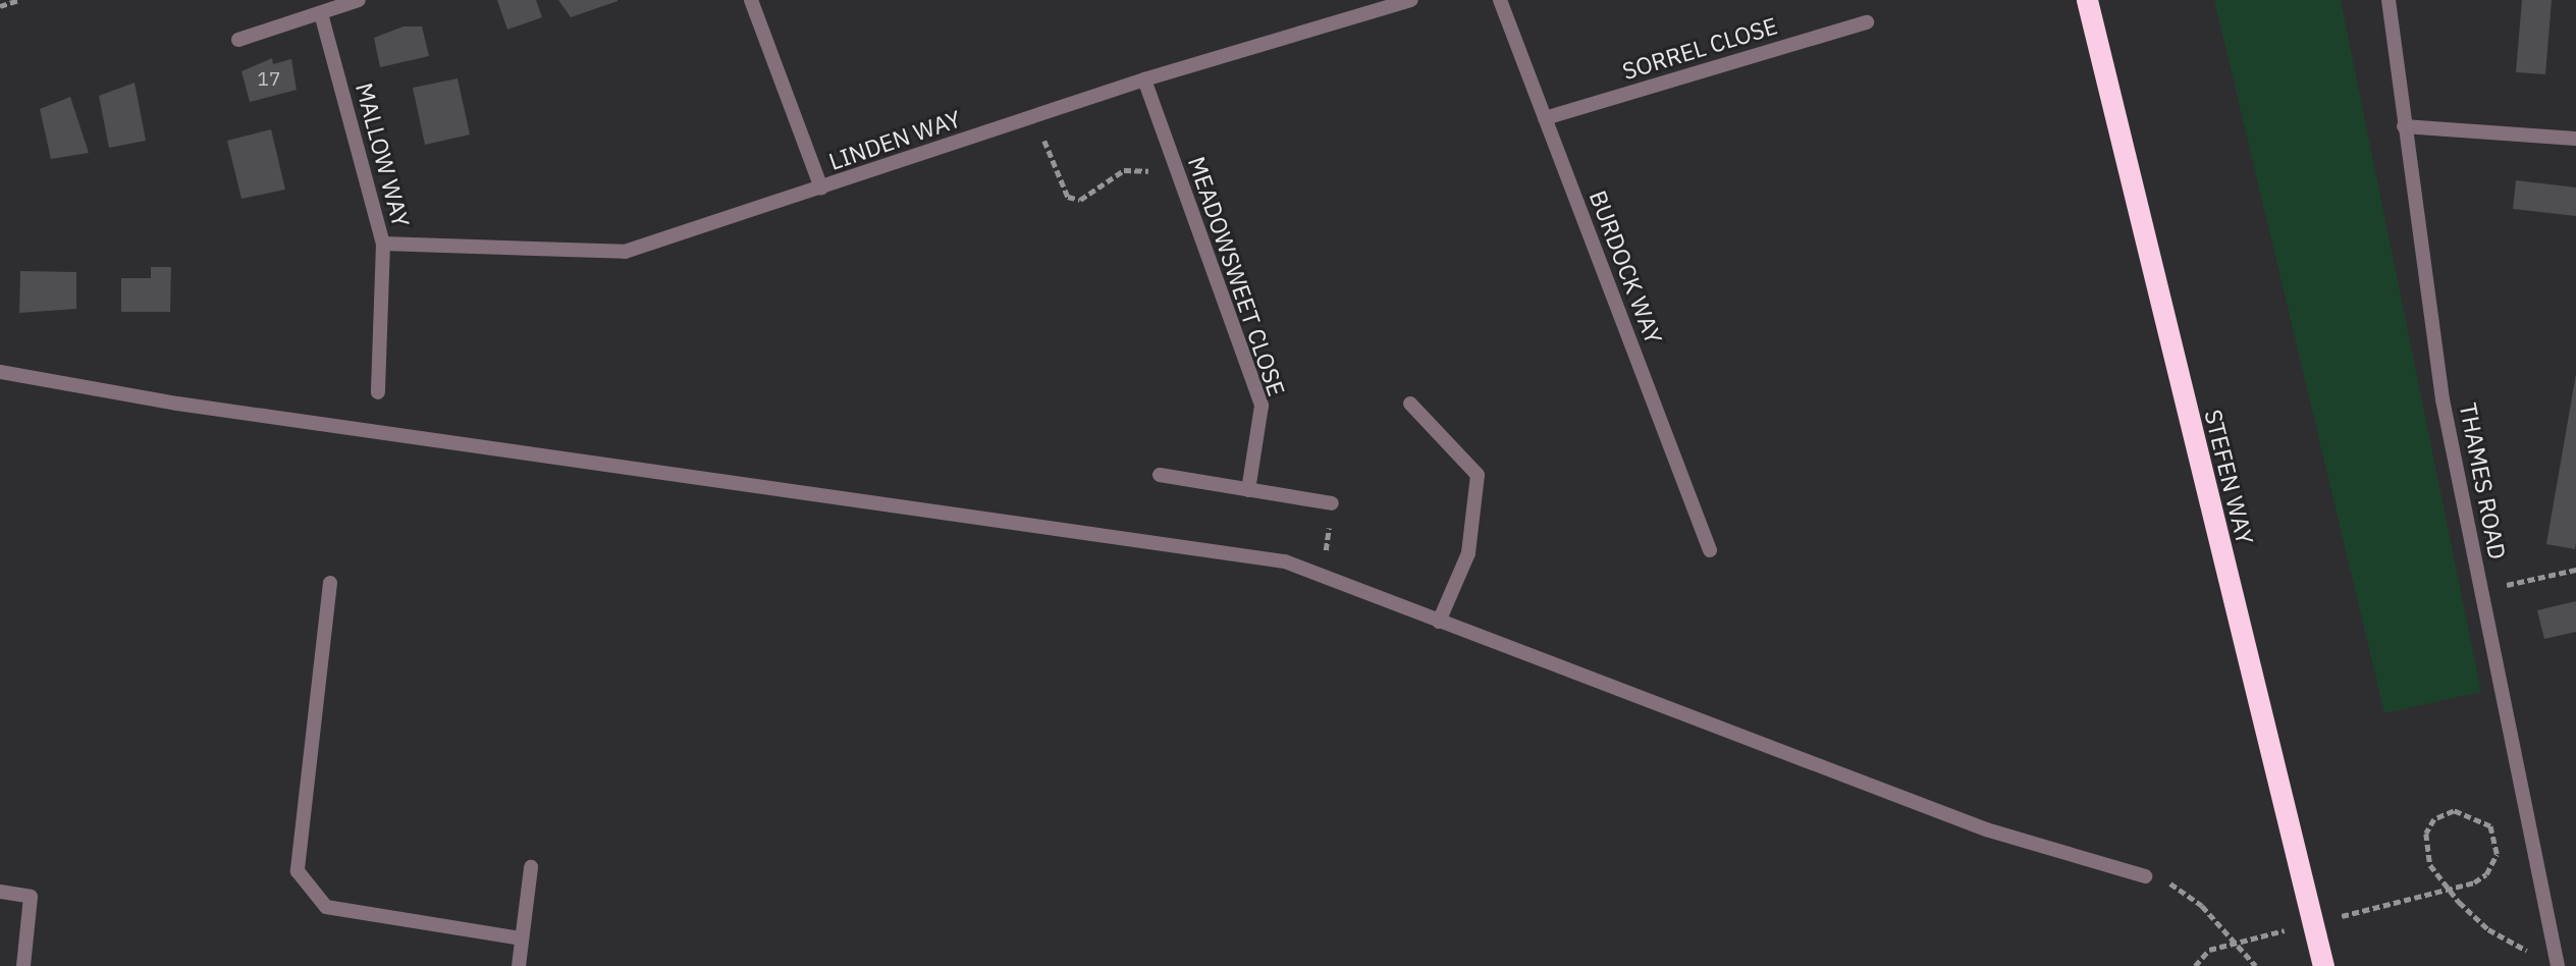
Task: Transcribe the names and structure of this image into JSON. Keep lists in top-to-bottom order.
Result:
{
  "streets": {
    "highway": ["STEFEN WAY"],
    "street": [
      "SORREL CLOSE",
      "LINDEN WAY",
      "MALLOW WAY",
      "BURDOCK WAY",
      "MEADOWSWEET CLOSE",
      "THAMES ROAD"
    ]
  },
  "crossings": [
    ["SORREL CLOSE", "BURDOCK WAY"],
    ["LINDEN WAY", "MALLOW WAY"],
    ["LINDEN WAY", "MEADOWSWEET CLOSE"]
  ],
  "house_numbers": ["17"]
}
